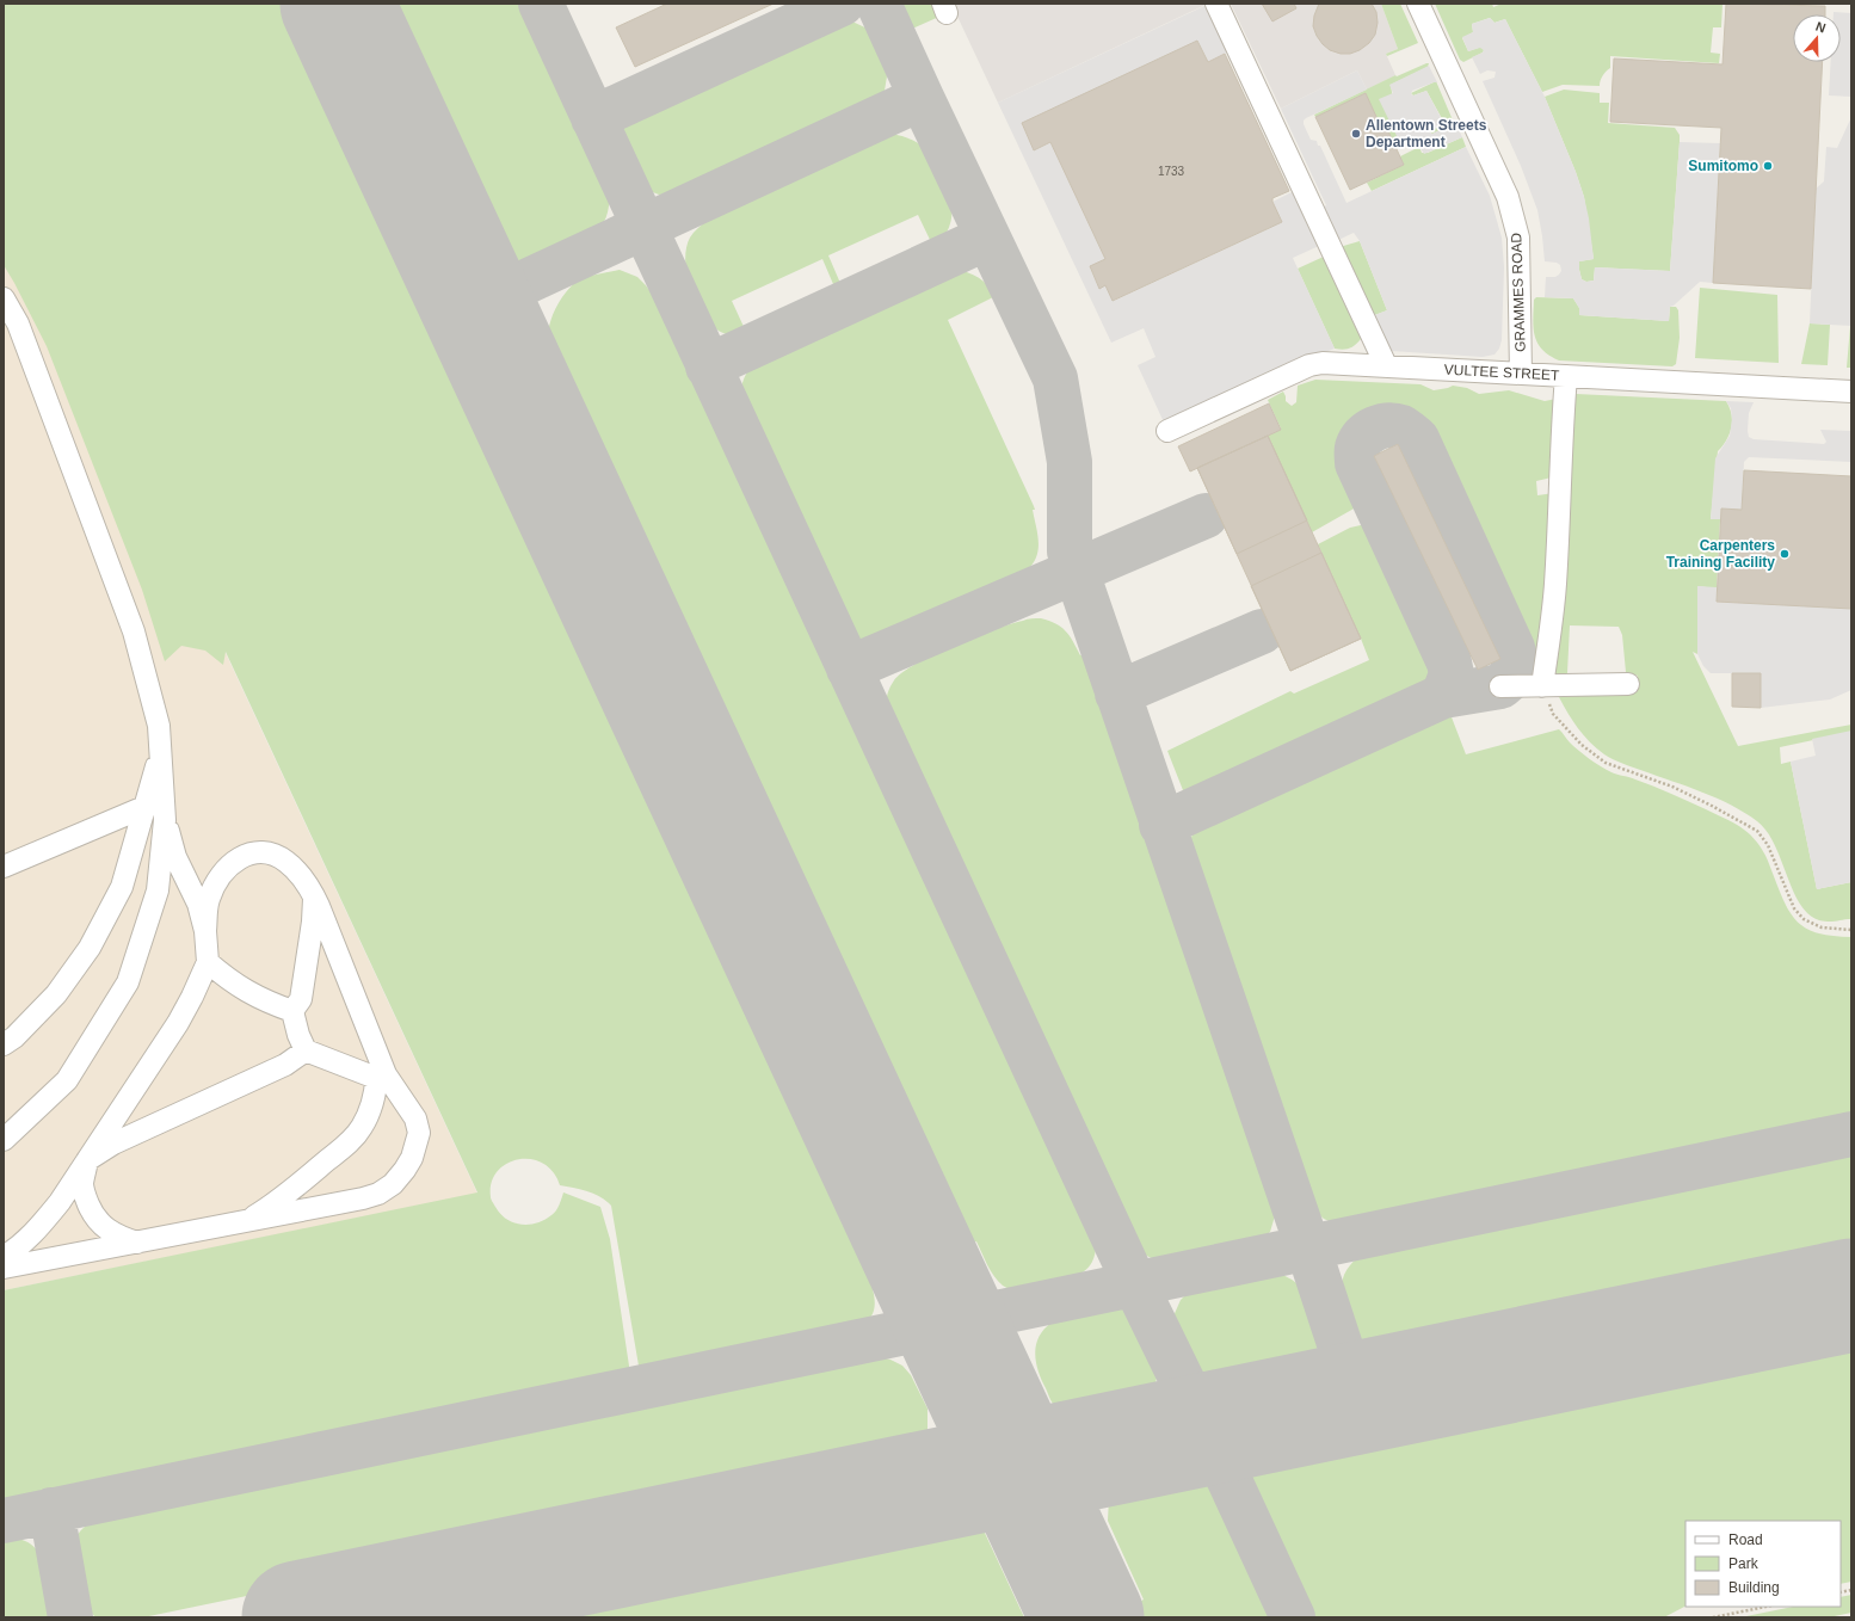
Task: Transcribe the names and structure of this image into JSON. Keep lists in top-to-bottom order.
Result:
{
  "streets": {
    "street": ["GRAMMES ROAD", "VULTEE STREET"]
  },
  "crossings": [
    ["GRAMMES ROAD", "VULTEE STREET"]
  ],
  "places": ["Allentown Streets Department", "Sumitomo", "Carpenters Training Facility"],
  "house_numbers": ["1733"],
  "legend": ["Road", "Park", "Building"],
  "north": "top"
}
